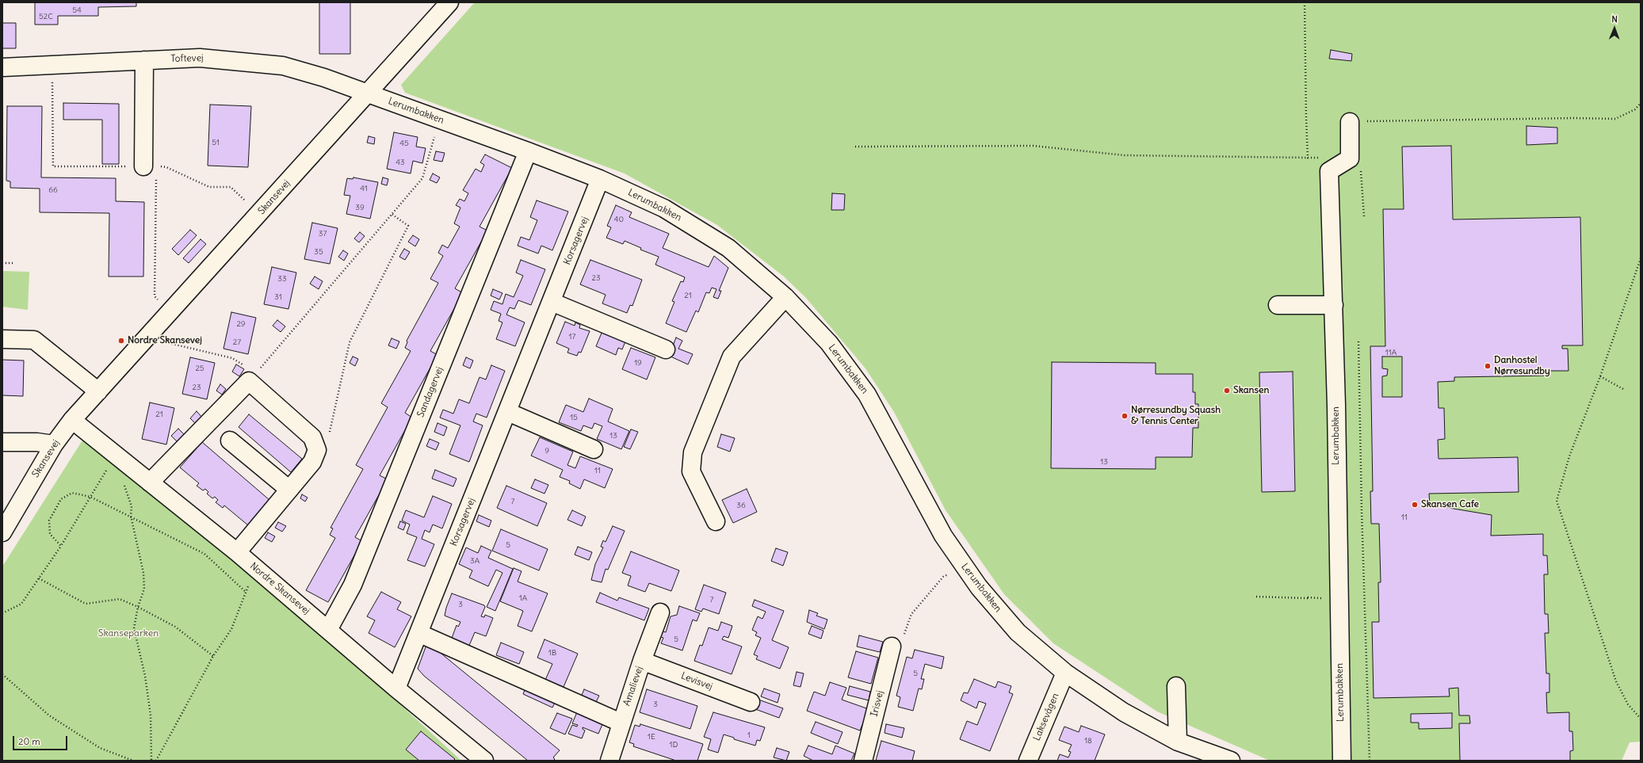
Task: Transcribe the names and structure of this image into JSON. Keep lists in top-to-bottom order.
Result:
{
  "streets": {
    "street": [
      "Toftevej",
      "Lerumbakken",
      "Skansevej",
      "Korsagervej",
      "Sandagervej",
      "Nordre Skansevej",
      "Levisvej",
      "Amalievej",
      "Irisvej",
      "Laksevågen"
    ]
  },
  "crossings": [
    ["Toftevej", "Lerumbakken"],
    ["Toftevej", "Skansevej"],
    ["Lerumbakken", "Skansevej"],
    ["Lerumbakken", "Korsagervej"],
    ["Lerumbakken", "Sandagervej"],
    ["Lerumbakken", "Laksevågen"],
    ["Skansevej", "Nordre Skansevej"],
    ["Korsagervej", "Nordre Skansevej"],
    ["Sandagervej", "Nordre Skansevej"],
    ["Levisvej", "Amalievej"]
  ],
  "parks": ["Skanseparken"],
  "places": [
    "Nordre Skansevej",
    "Danhostel Nørresundby",
    "Skansen",
    "Nørresundby Squash & Tennis Center",
    "Skansen Cafe"
  ],
  "house_numbers": [
    "54",
    "52C",
    "51",
    "45",
    "43",
    "41",
    "66",
    "39",
    "40",
    "37",
    "35",
    "23",
    "33",
    "21",
    "31",
    "29",
    "17",
    "27",
    "11A",
    "19",
    "25",
    "23",
    "21",
    "15",
    "13",
    "9",
    "13",
    "11",
    "7",
    "36",
    "11",
    "5",
    "3A",
    "1A",
    "7",
    "3",
    "5",
    "1B",
    "5",
    "3",
    "1",
    "1E",
    "18",
    "1D"
  ],
  "scale_bar": "20 m",
  "north": "top"
}
